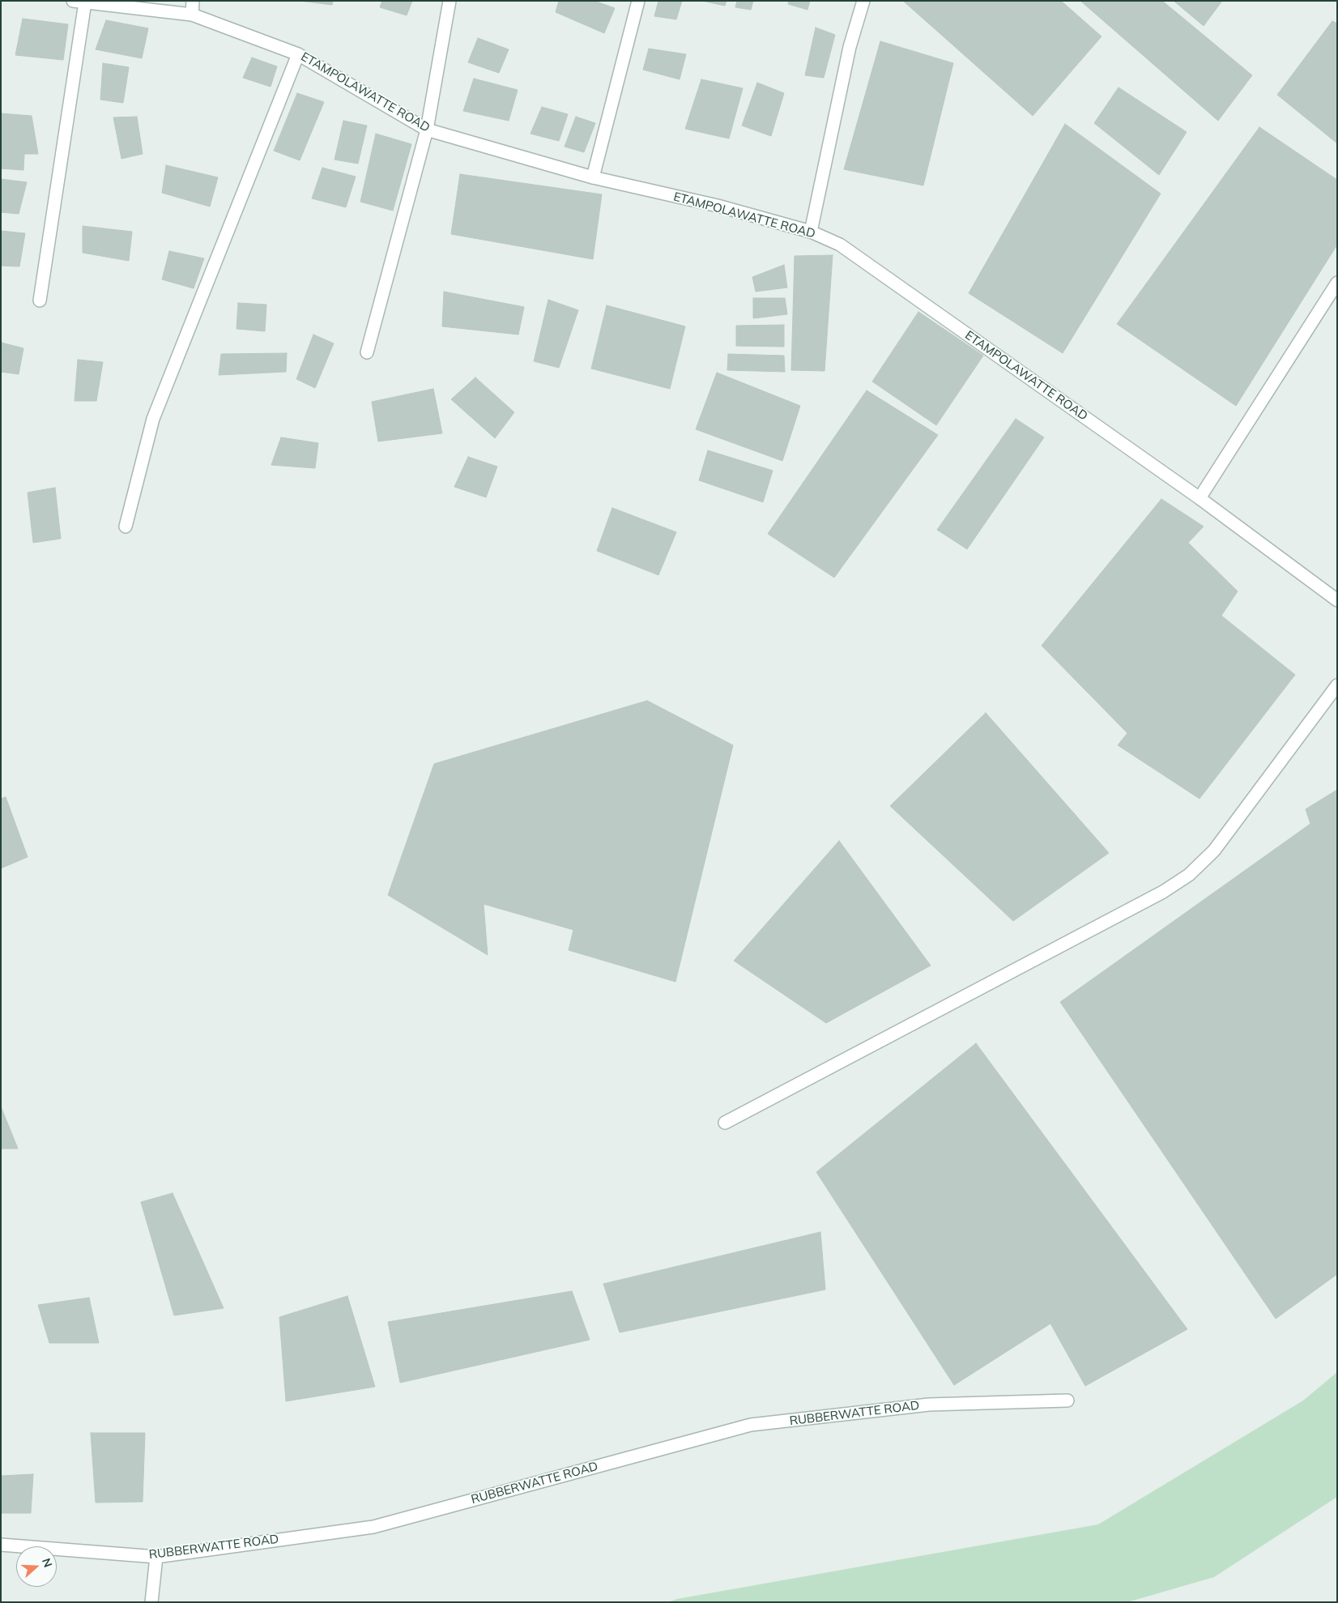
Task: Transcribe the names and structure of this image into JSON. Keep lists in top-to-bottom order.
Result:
{
  "streets": {
    "street": ["ETAMPOLAWATTE ROAD", "RUBBERWATTE ROAD"]
  },
  "north": "right"
}
